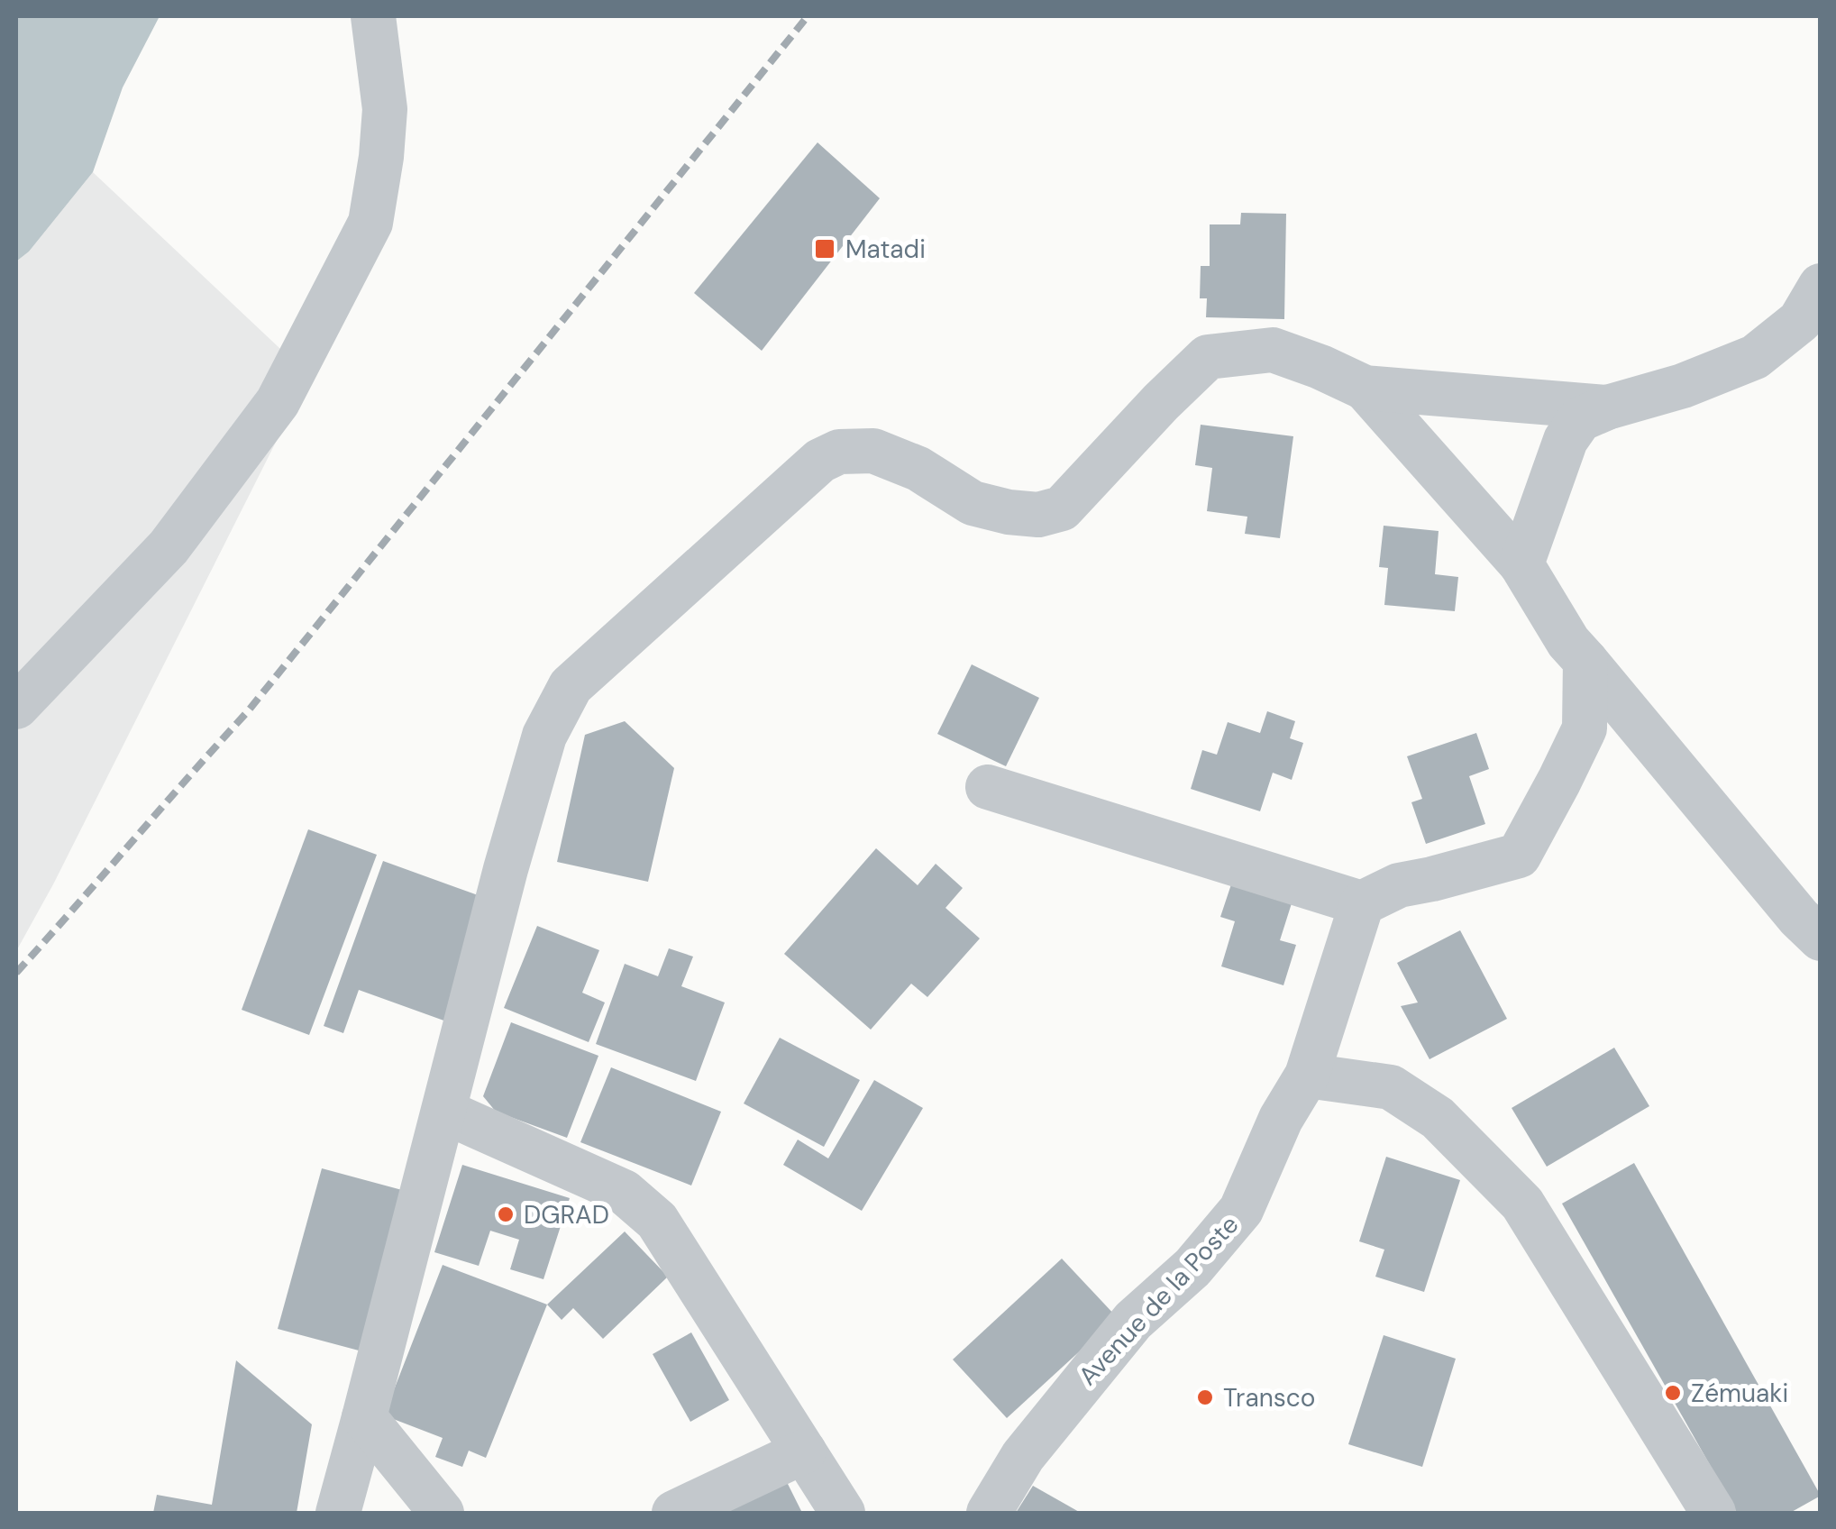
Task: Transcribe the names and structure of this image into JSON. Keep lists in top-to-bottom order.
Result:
{
  "streets": {
    "street": ["Avenue de la Poste"]
  },
  "places": {
    "transit": ["Matadi"],
    "other": ["DGRAD", "Zémuaki", "Transco"]
  }
}
